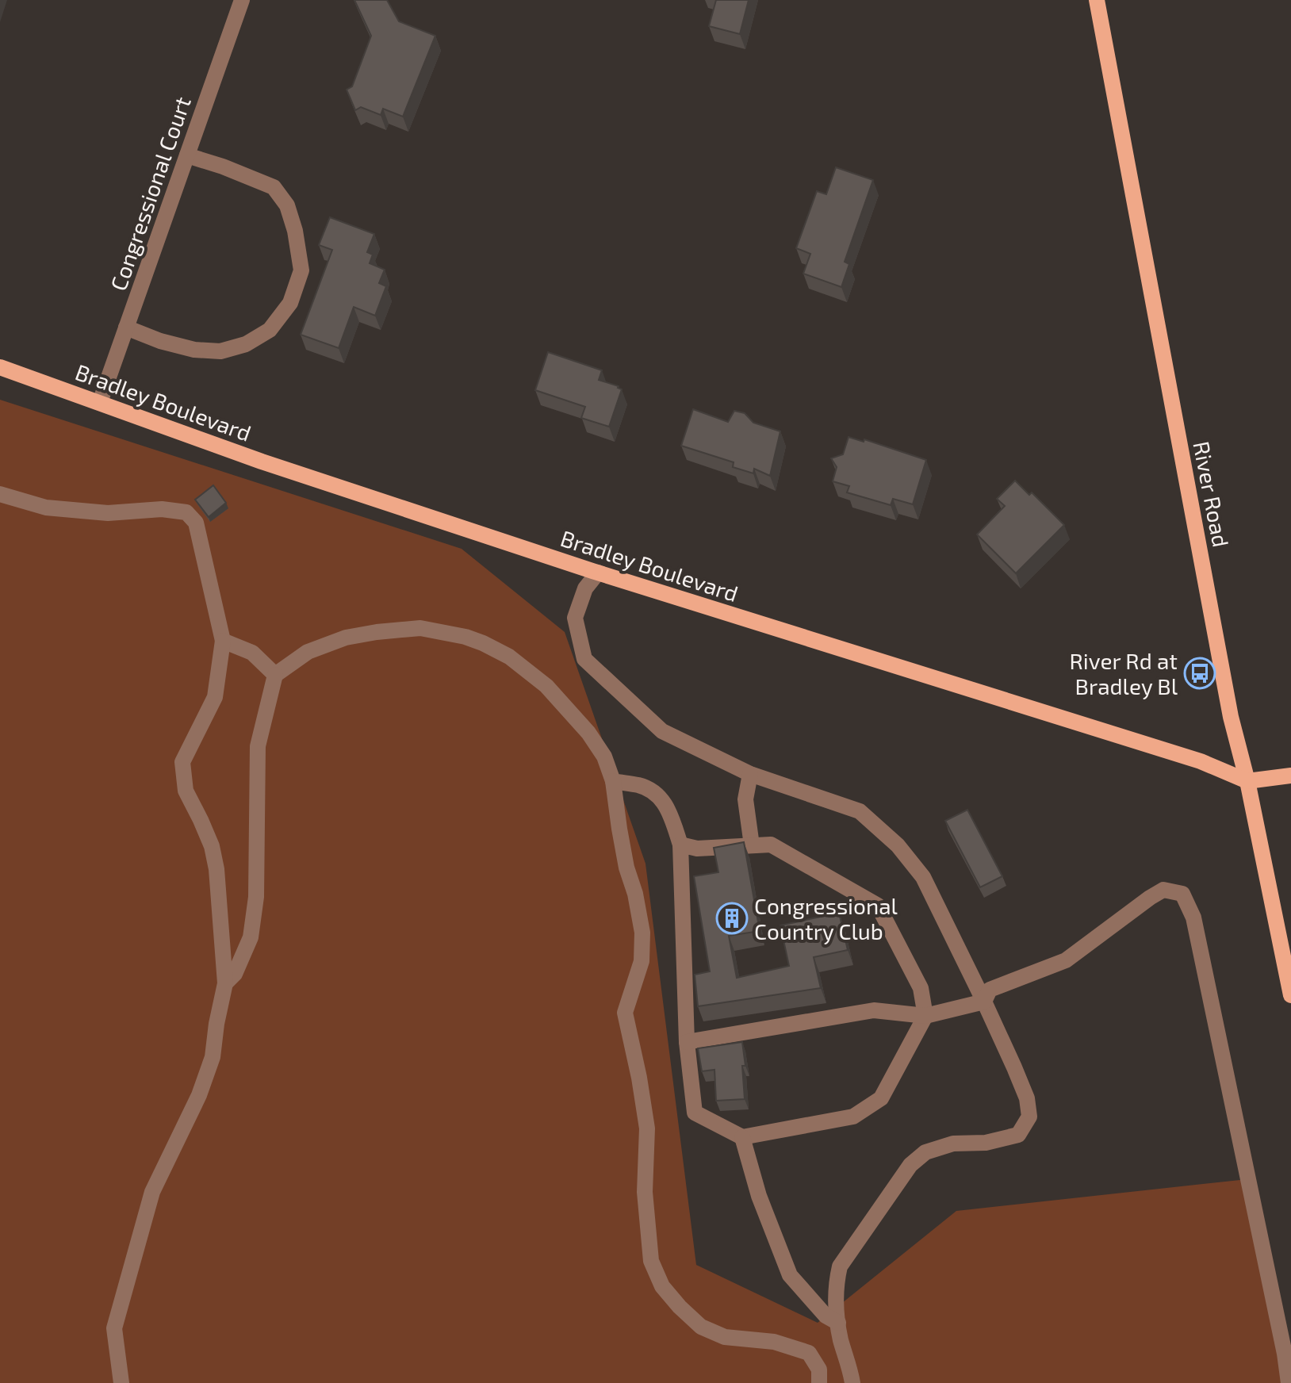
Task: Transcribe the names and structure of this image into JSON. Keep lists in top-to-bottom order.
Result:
{
  "streets": {
    "main road": ["Bradley Boulevard", "River Road"],
    "street": ["Congressional Court"]
  },
  "crossings": [
    ["Congressional Court", "Bradley Boulevard"],
    ["Bradley Boulevard", "River Road"]
  ],
  "places": {
    "bus stop": ["River Rd at Bradley Bl"],
    "building": ["Congressional Country Club"]
  }
}
